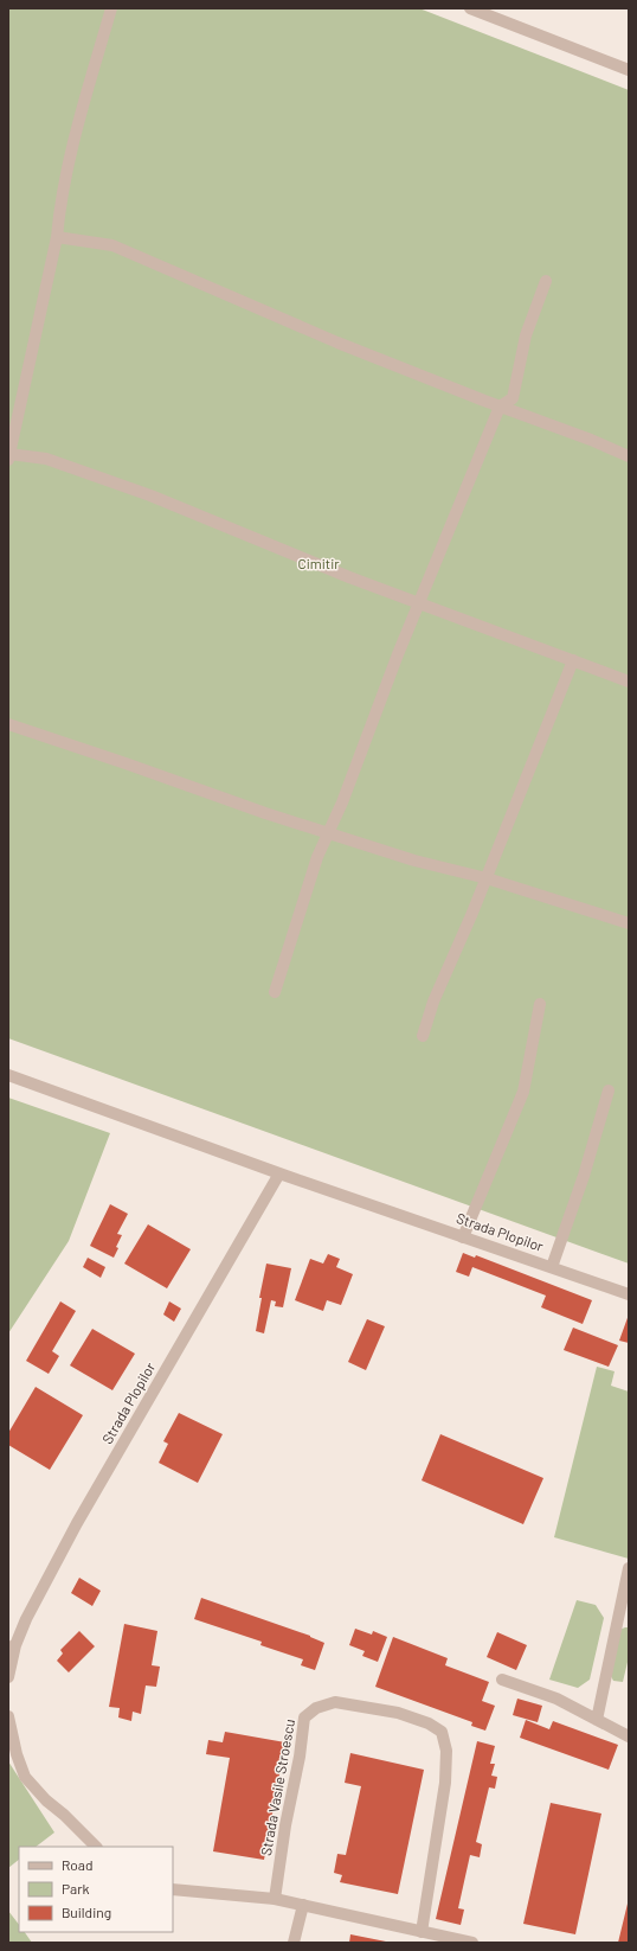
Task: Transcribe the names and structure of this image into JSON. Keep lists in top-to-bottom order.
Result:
{
  "streets": {
    "street": ["Strada Plopilor", "Strada Vasile Stroescu"]
  },
  "parks": ["Cimitir"],
  "legend": ["Road", "Park", "Building"]
}
